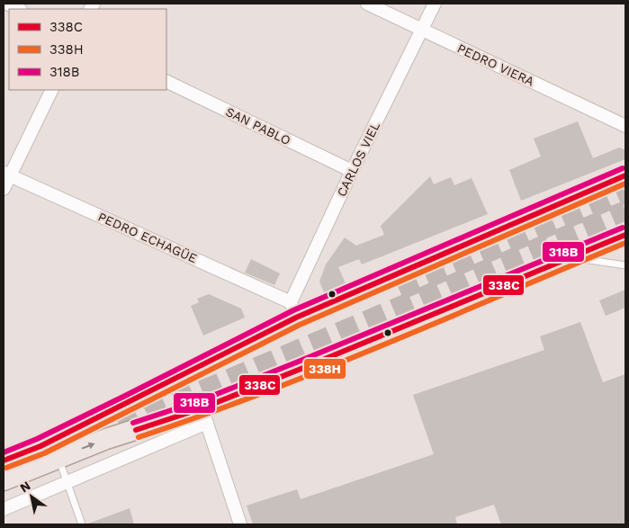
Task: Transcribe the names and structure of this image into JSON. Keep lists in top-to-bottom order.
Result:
{
  "streets": {
    "street": [
      "PEDRO VIERA",
      "SAN PABLO",
      "CARLOS VIEL",
      "PEDRO ECHAGÜE"
    ]
  },
  "crossings": [
    ["PEDRO VIERA", "CARLOS VIEL"],
    ["SAN PABLO", "CARLOS VIEL"],
    ["CARLOS VIEL", "PEDRO ECHAGÜE"]
  ],
  "lines": ["transit line 318B", "transit line 338C", "transit line 338H"],
  "legend": ["338C", "338H", "318B"],
  "north": "top left"
}
